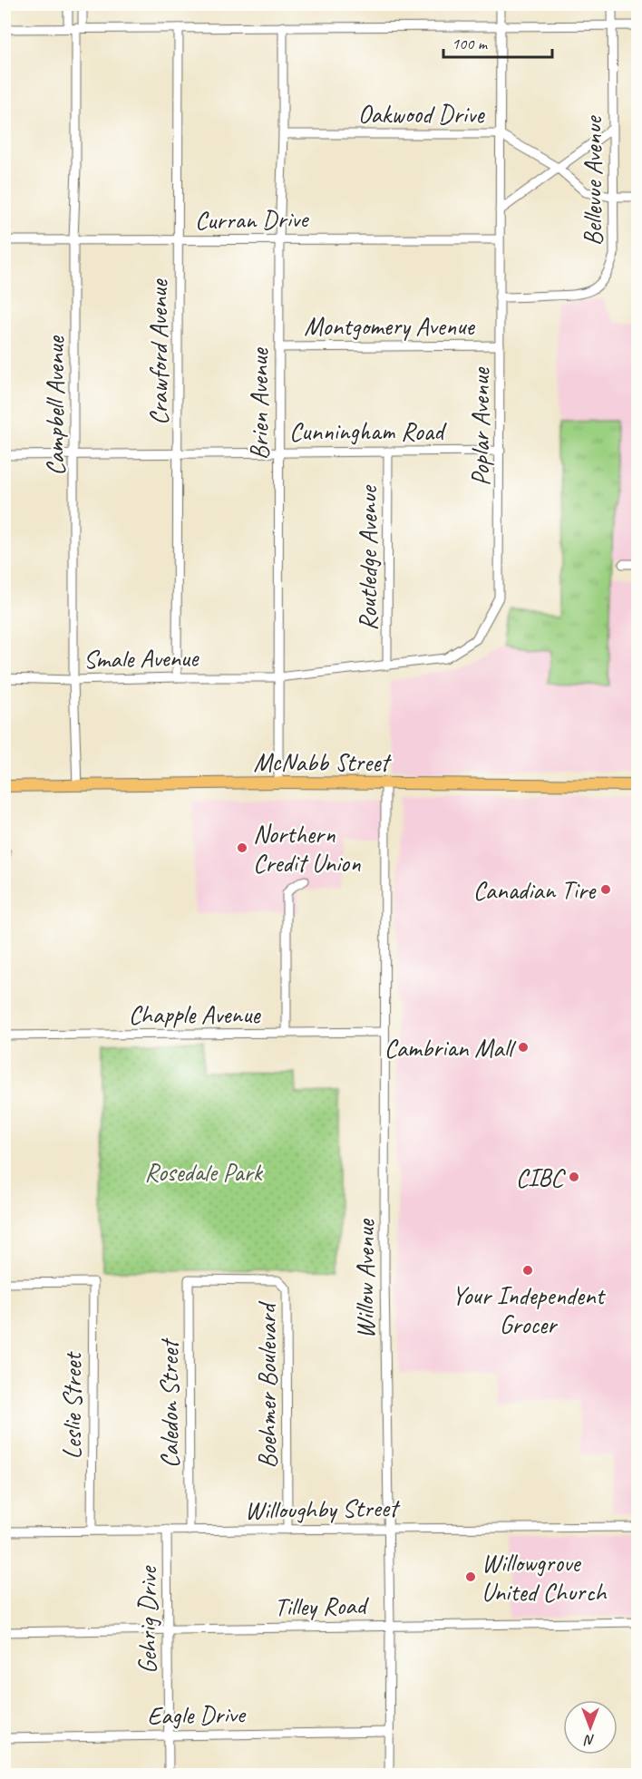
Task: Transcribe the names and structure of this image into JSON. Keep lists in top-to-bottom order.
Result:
{
  "streets": {
    "main road": ["McNabb Street"],
    "street": [
      "Oakwood Drive",
      "Bellevue Avenue",
      "Curran Drive",
      "Montgomery Avenue",
      "Crawford Avenue",
      "Brien Avenue",
      "Campbell Avenue",
      "Poplar Avenue",
      "Cunningham Road",
      "Routledge Avenue",
      "Smale Avenue",
      "Chapple Avenue",
      "Willow Avenue",
      "Boehmer Boulevard",
      "Caledon Street",
      "Leslie Street",
      "Willoughby Street",
      "Tilley Road",
      "Gehrig Drive",
      "Eagle Drive"
    ]
  },
  "crossings": [
    ["Oakwood Drive", "Bellevue Avenue"],
    ["Oakwood Drive", "Brien Avenue"],
    ["Oakwood Drive", "Poplar Avenue"],
    ["Bellevue Avenue", "Poplar Avenue"],
    ["Curran Drive", "Crawford Avenue"],
    ["Curran Drive", "Brien Avenue"],
    ["Curran Drive", "Campbell Avenue"],
    ["Curran Drive", "Poplar Avenue"],
    ["Montgomery Avenue", "Brien Avenue"],
    ["Montgomery Avenue", "Poplar Avenue"],
    ["Crawford Avenue", "Cunningham Road"],
    ["Crawford Avenue", "Smale Avenue"],
    ["Brien Avenue", "Poplar Avenue"],
    ["Brien Avenue", "Cunningham Road"],
    ["Brien Avenue", "Smale Avenue"],
    ["Brien Avenue", "McNabb Street"],
    ["Campbell Avenue", "Cunningham Road"],
    ["Campbell Avenue", "Smale Avenue"],
    ["Campbell Avenue", "McNabb Street"],
    ["Poplar Avenue", "Cunningham Road"],
    ["Poplar Avenue", "Routledge Avenue"],
    ["Poplar Avenue", "Smale Avenue"],
    ["Cunningham Road", "Routledge Avenue"],
    ["McNabb Street", "Willow Avenue"],
    ["Chapple Avenue", "Willow Avenue"],
    ["Willow Avenue", "Willoughby Street"],
    ["Willow Avenue", "Tilley Road"],
    ["Willow Avenue", "Eagle Drive"],
    ["Boehmer Boulevard", "Caledon Street"],
    ["Boehmer Boulevard", "Willoughby Street"],
    ["Caledon Street", "Willoughby Street"],
    ["Leslie Street", "Willoughby Street"],
    ["Willoughby Street", "Gehrig Drive"],
    ["Tilley Road", "Gehrig Drive"],
    ["Gehrig Drive", "Eagle Drive"]
  ],
  "parks": ["Rosedale Park"],
  "places": [
    "Northern Credit Union",
    "Canadian Tire",
    "Cambrian Mall",
    "CIBC",
    "Your Independent Grocer",
    "Willowgrove United Church"
  ],
  "scale_bar": "100 m",
  "north": "bottom"
}
